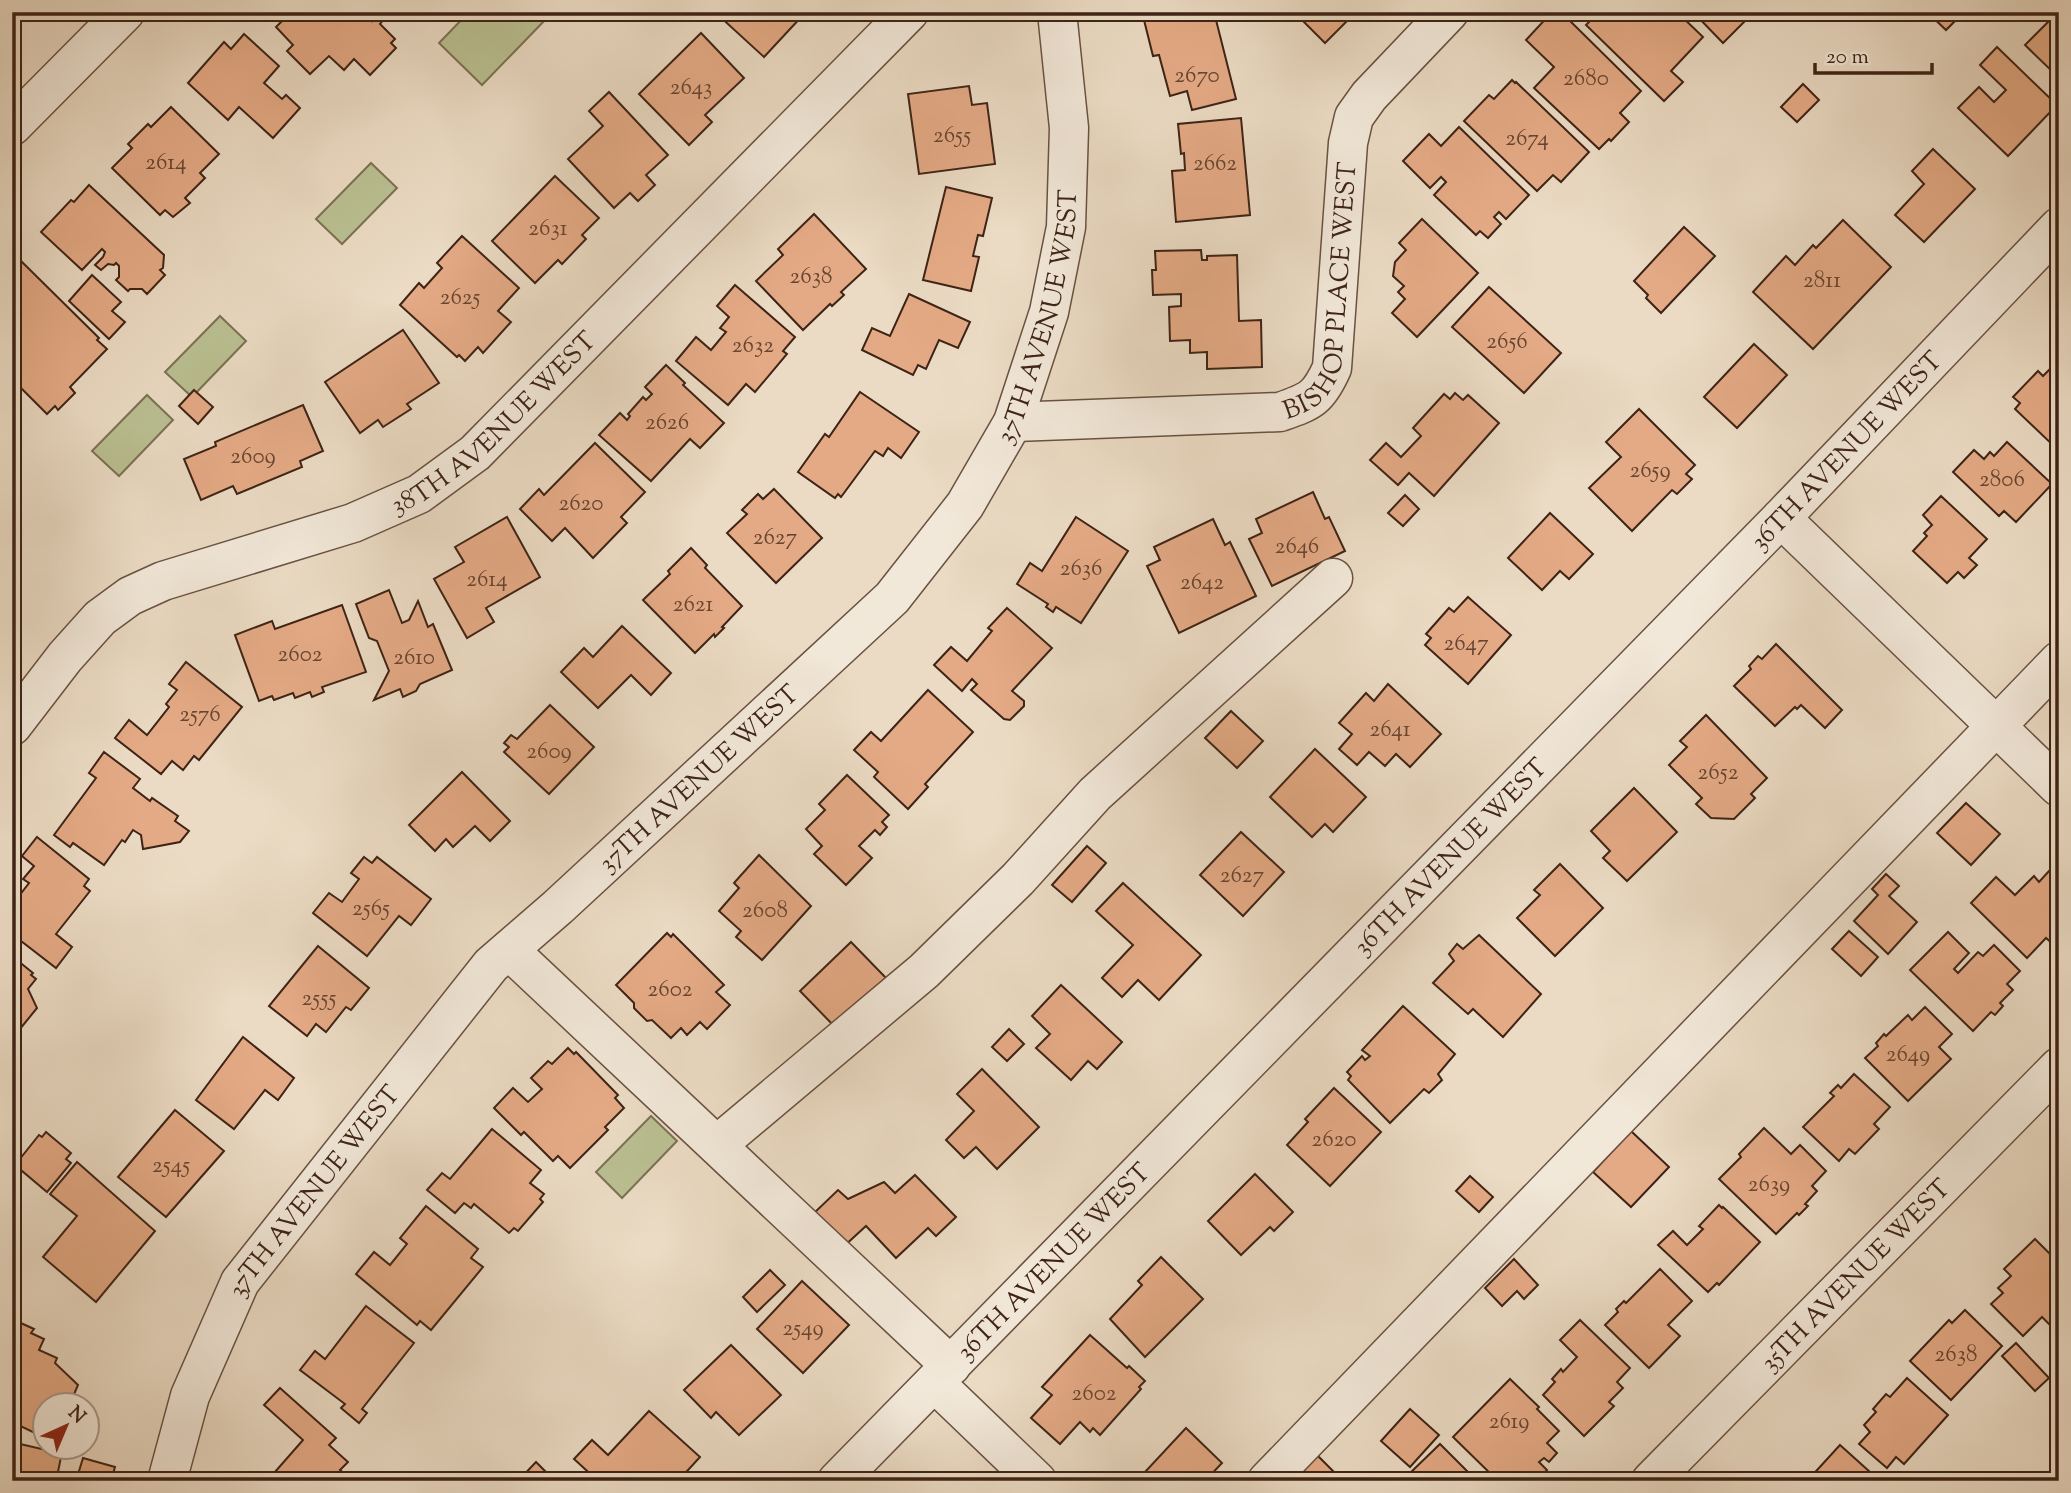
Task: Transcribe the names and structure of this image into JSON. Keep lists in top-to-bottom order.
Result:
{
  "streets": {
    "street": [
      "BISHOP PLACE WEST",
      "37TH AVENUE WEST",
      "38TH AVENUE WEST",
      "36TH AVENUE WEST",
      "35TH AVENUE WEST"
    ]
  },
  "crossings": [
    ["BISHOP PLACE WEST", "37TH AVENUE WEST"]
  ],
  "house_numbers": [
    "2670",
    "2680",
    "2643",
    "2655",
    "2674",
    "2614",
    "2662",
    "2631",
    "2638",
    "2811",
    "2625",
    "2656",
    "2632",
    "2626",
    "2609",
    "2659",
    "2806",
    "2620",
    "2627",
    "2646",
    "2636",
    "2614",
    "2642",
    "2621",
    "2647",
    "2602",
    "2610",
    "2576",
    "2641",
    "2609",
    "2652",
    "2627",
    "2565",
    "2608",
    "2602",
    "2555",
    "2649",
    "2620",
    "2545",
    "2639",
    "2549",
    "2638",
    "2602",
    "2619"
  ],
  "scale_bar": "20 m",
  "north": "top right"
}
